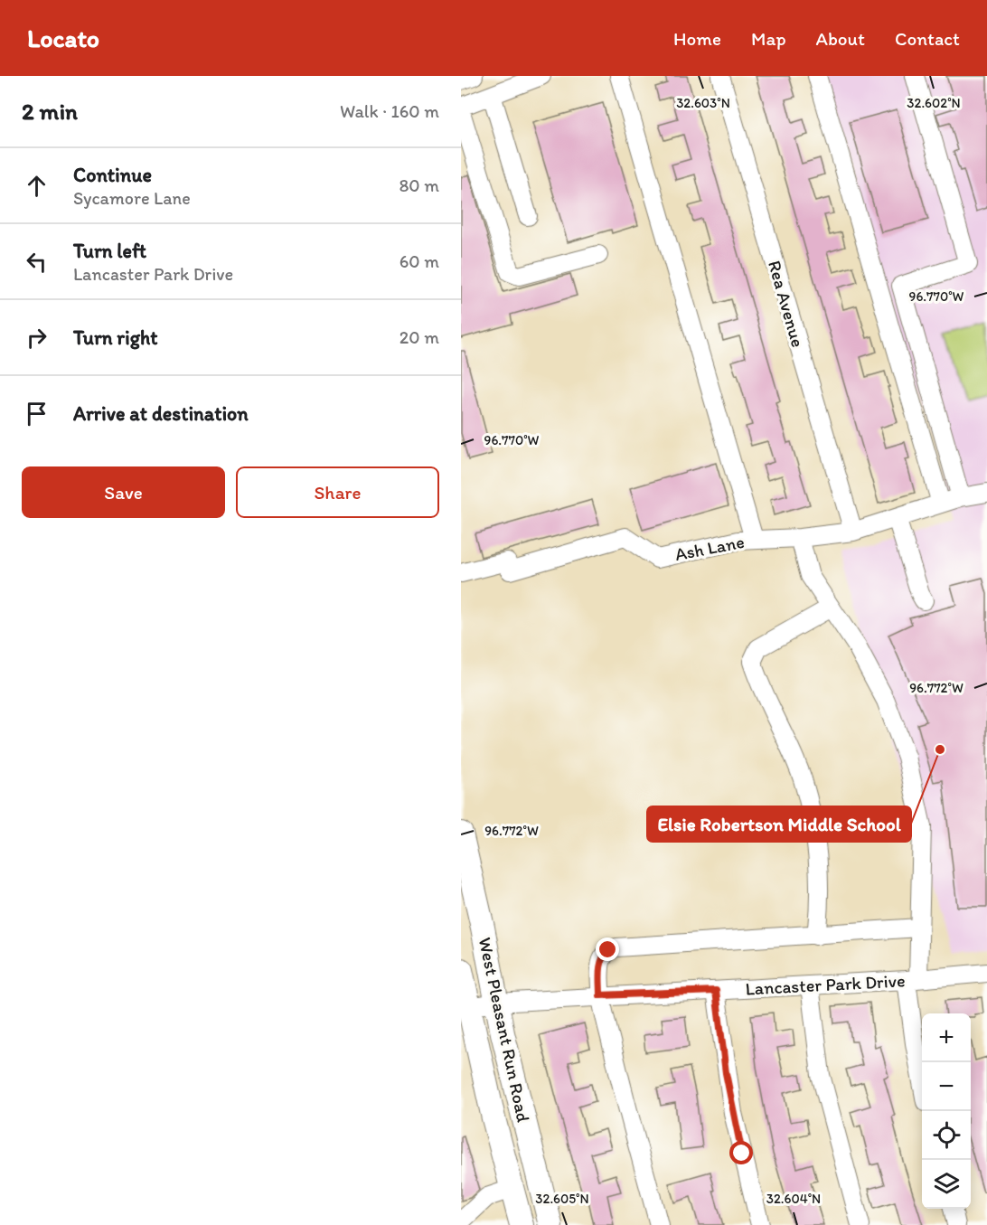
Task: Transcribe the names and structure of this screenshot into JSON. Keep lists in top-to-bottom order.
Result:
{
  "streets": {
    "main road": ["West Pleasant Run Road"],
    "street": ["Rea Avenue", "Ash Lane", "Lancaster Park Drive"]
  },
  "crossings": [
    ["Rea Avenue", "Ash Lane"],
    ["Lancaster Park Drive", "West Pleasant Run Road"]
  ],
  "places": ["Elsie Robertson Middle School"],
  "page": {
    "header": "Locato",
    "nav": [
      "Home",
      "Map",
      "About",
      "Contact"
    ],
    "heading": ["2 min", "Walk · 160 m"],
    "list": [
      ["Continue", "Sycamore Lane", "80 m"],
      ["Turn left", "Lancaster Park Drive", "60 m"],
      ["Turn right", "20 m"],
      "Arrive at destination"
    ],
    "buttons": ["Save", "Share"],
    "map_buttons": ["+", "−"]
  },
  "coordinates": [
    "32.603°N",
    "32.602°N",
    "96.770°W",
    "96.772°W",
    "32.605°N",
    "32.604°N"
  ]
}
